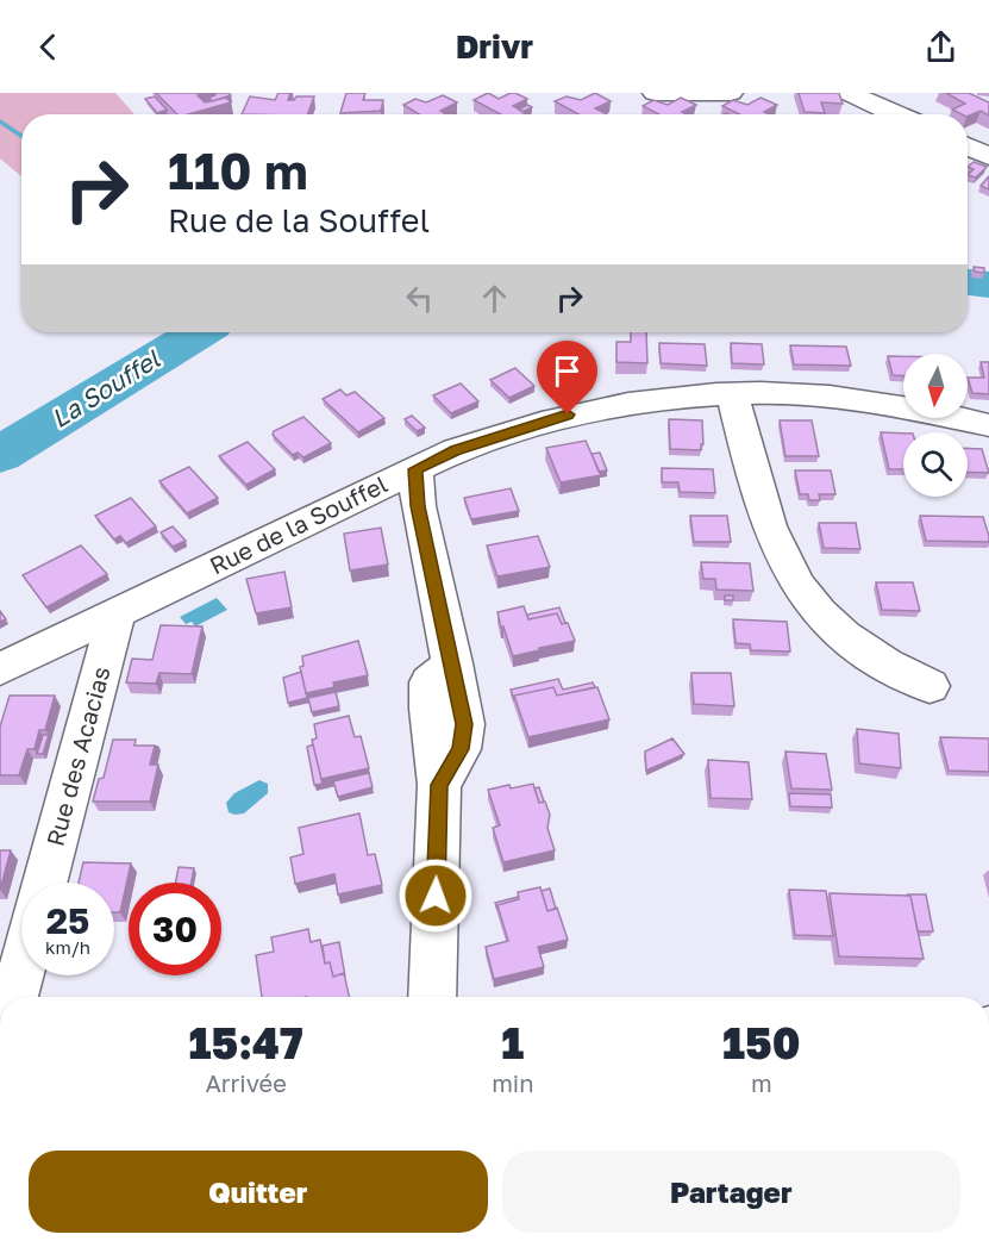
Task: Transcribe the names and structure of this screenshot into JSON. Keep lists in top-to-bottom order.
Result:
{
  "streets": {
    "street": ["Rue de la Souffel", "Rue des Acacias"]
  },
  "crossings": [
    ["Rue de la Souffel", "Rue des Acacias"]
  ],
  "water": ["La Souffel"],
  "north": "bottom",
  "page": {
    "header": "Drivr",
    "turn": ["110 m", "Rue de la Souffel"],
    "speed": "25 km/h",
    "limit": "30",
    "eta": [
      "15:47",
      "Arrivée",
      "1",
      "min",
      "150",
      "m"
    ],
    "buttons": ["Quitter", "Partager"]
  }
}
